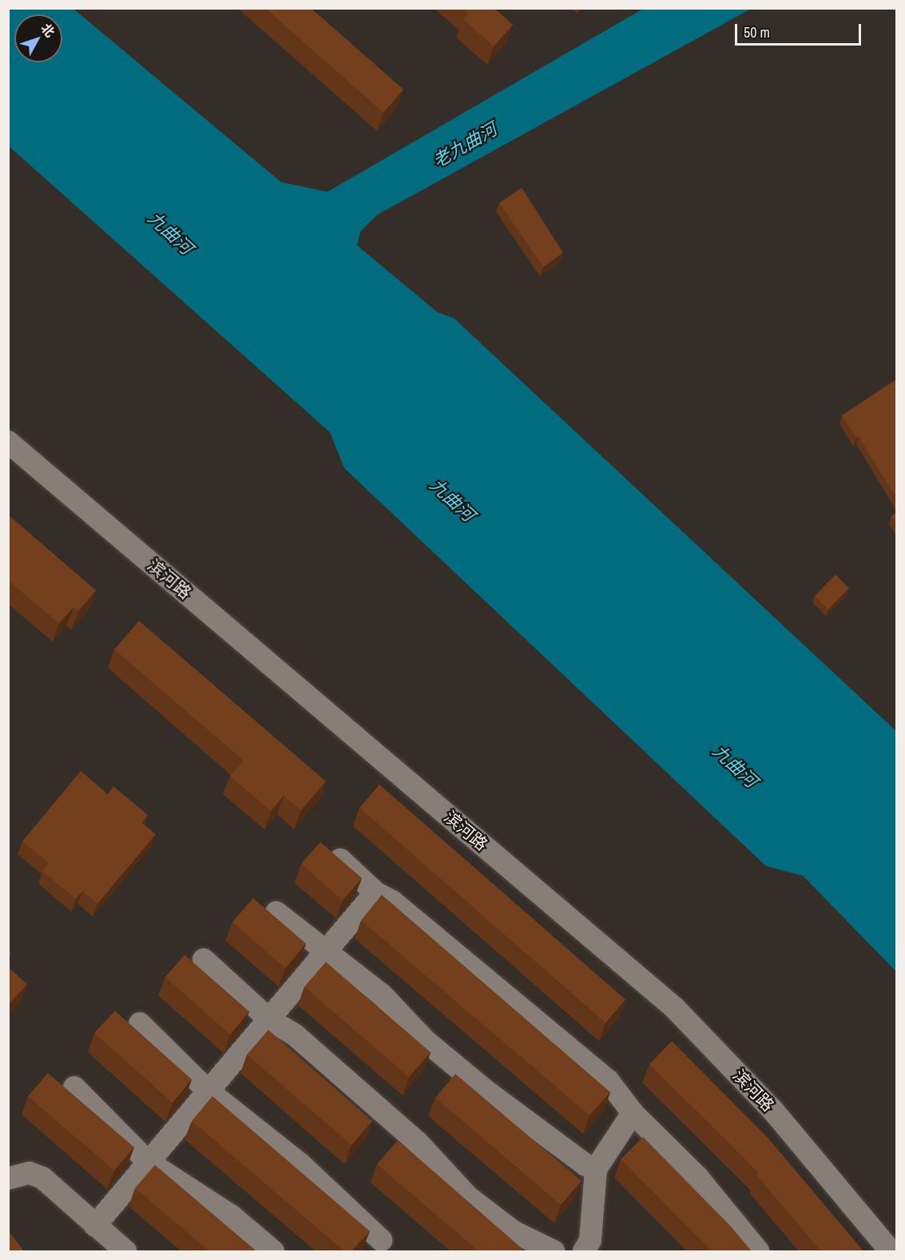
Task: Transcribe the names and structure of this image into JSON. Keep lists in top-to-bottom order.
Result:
{
  "streets": {
    "street": ["滨河路"]
  },
  "water": ["老九曲河", "九曲河"],
  "scale_bar": "50 m",
  "north": "top right"
}
